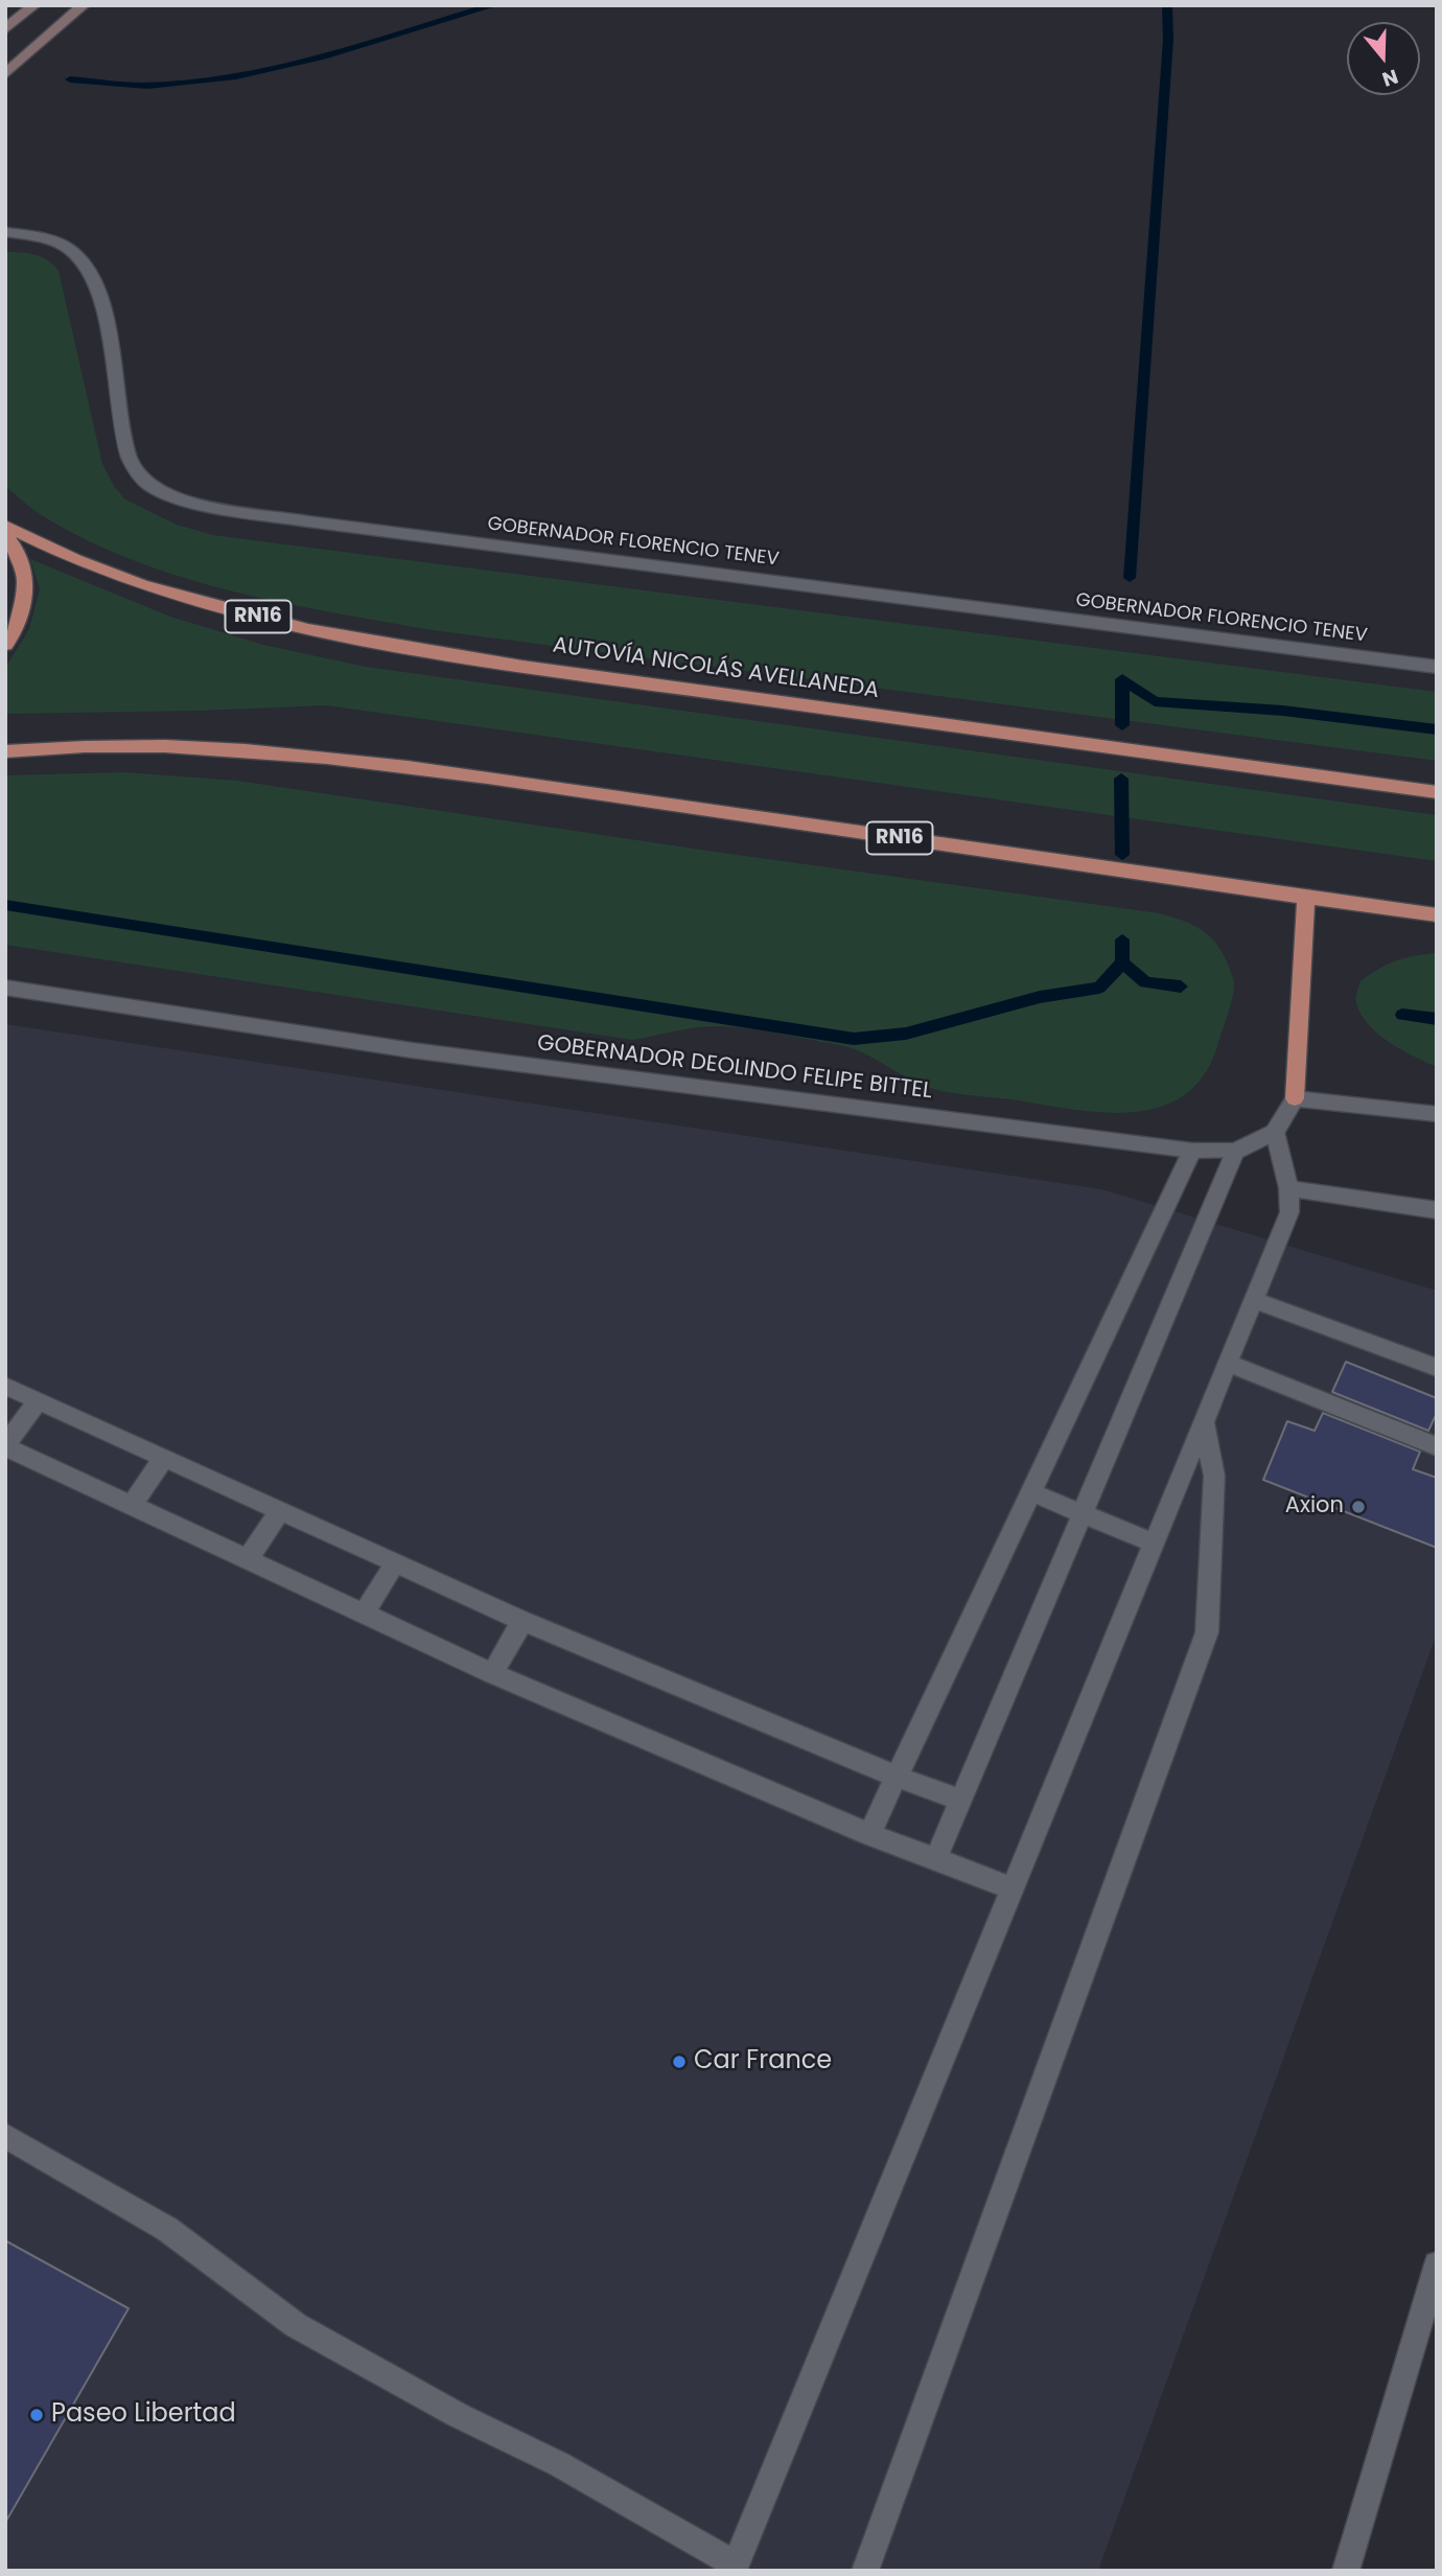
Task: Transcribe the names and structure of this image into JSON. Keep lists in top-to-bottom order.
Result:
{
  "streets": {
    "highway": ["RN16", "AUTOVÍA NICOLÁS AVELLANEDA"],
    "street": ["GOBERNADOR FLORENCIO TENEV", "GOBERNADOR DEOLINDO FELIPE BITTEL"]
  },
  "places": ["Axion", "Car France", "Paseo Libertad"],
  "north": "bottom"
}
